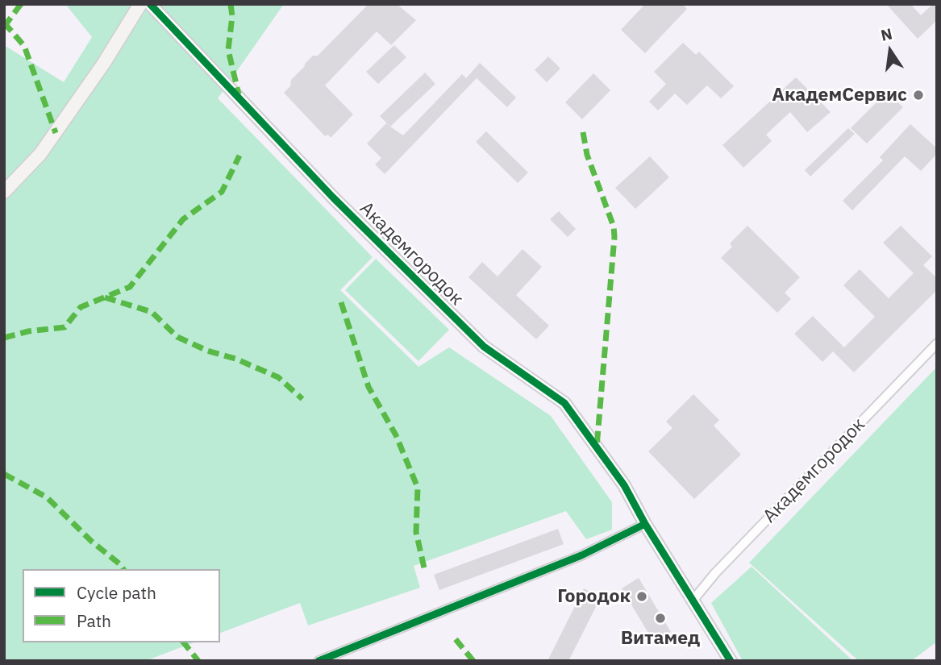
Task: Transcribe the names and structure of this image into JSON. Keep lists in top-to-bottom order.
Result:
{
  "streets": {
    "street": ["Академгородок"]
  },
  "places": ["АкадемСервис", "Городок", "Витамед"],
  "legend": ["Cycle path", "Path"],
  "north": "top"
}
